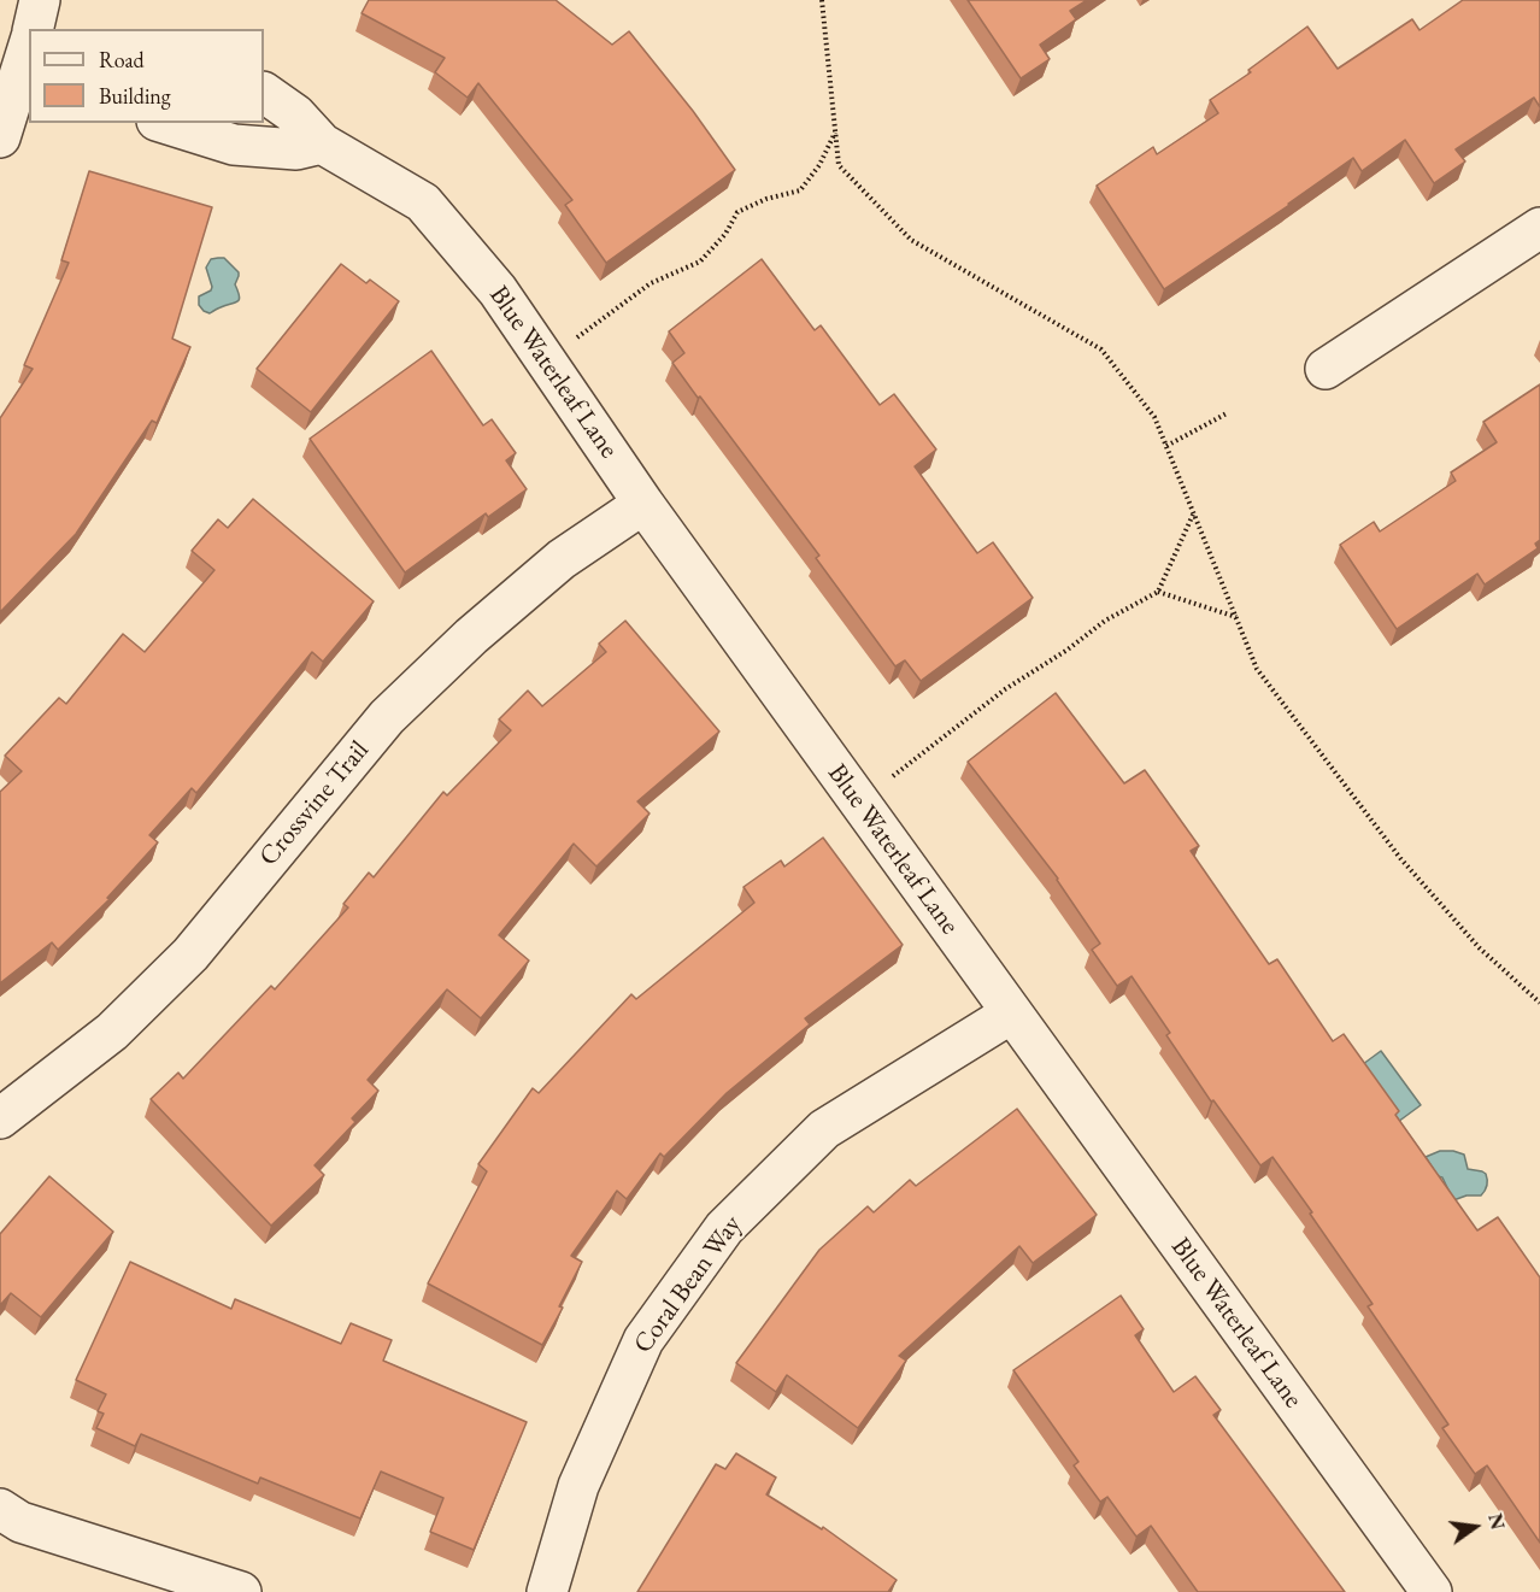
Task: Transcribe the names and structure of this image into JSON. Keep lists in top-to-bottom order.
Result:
{
  "streets": {
    "street": ["Blue Waterleaf Lane", "Crossvine Trail", "Coral Bean Way"]
  },
  "crossings": [
    ["Blue Waterleaf Lane", "Crossvine Trail"],
    ["Blue Waterleaf Lane", "Coral Bean Way"]
  ],
  "legend": ["Road", "Building"],
  "north": "right"
}
